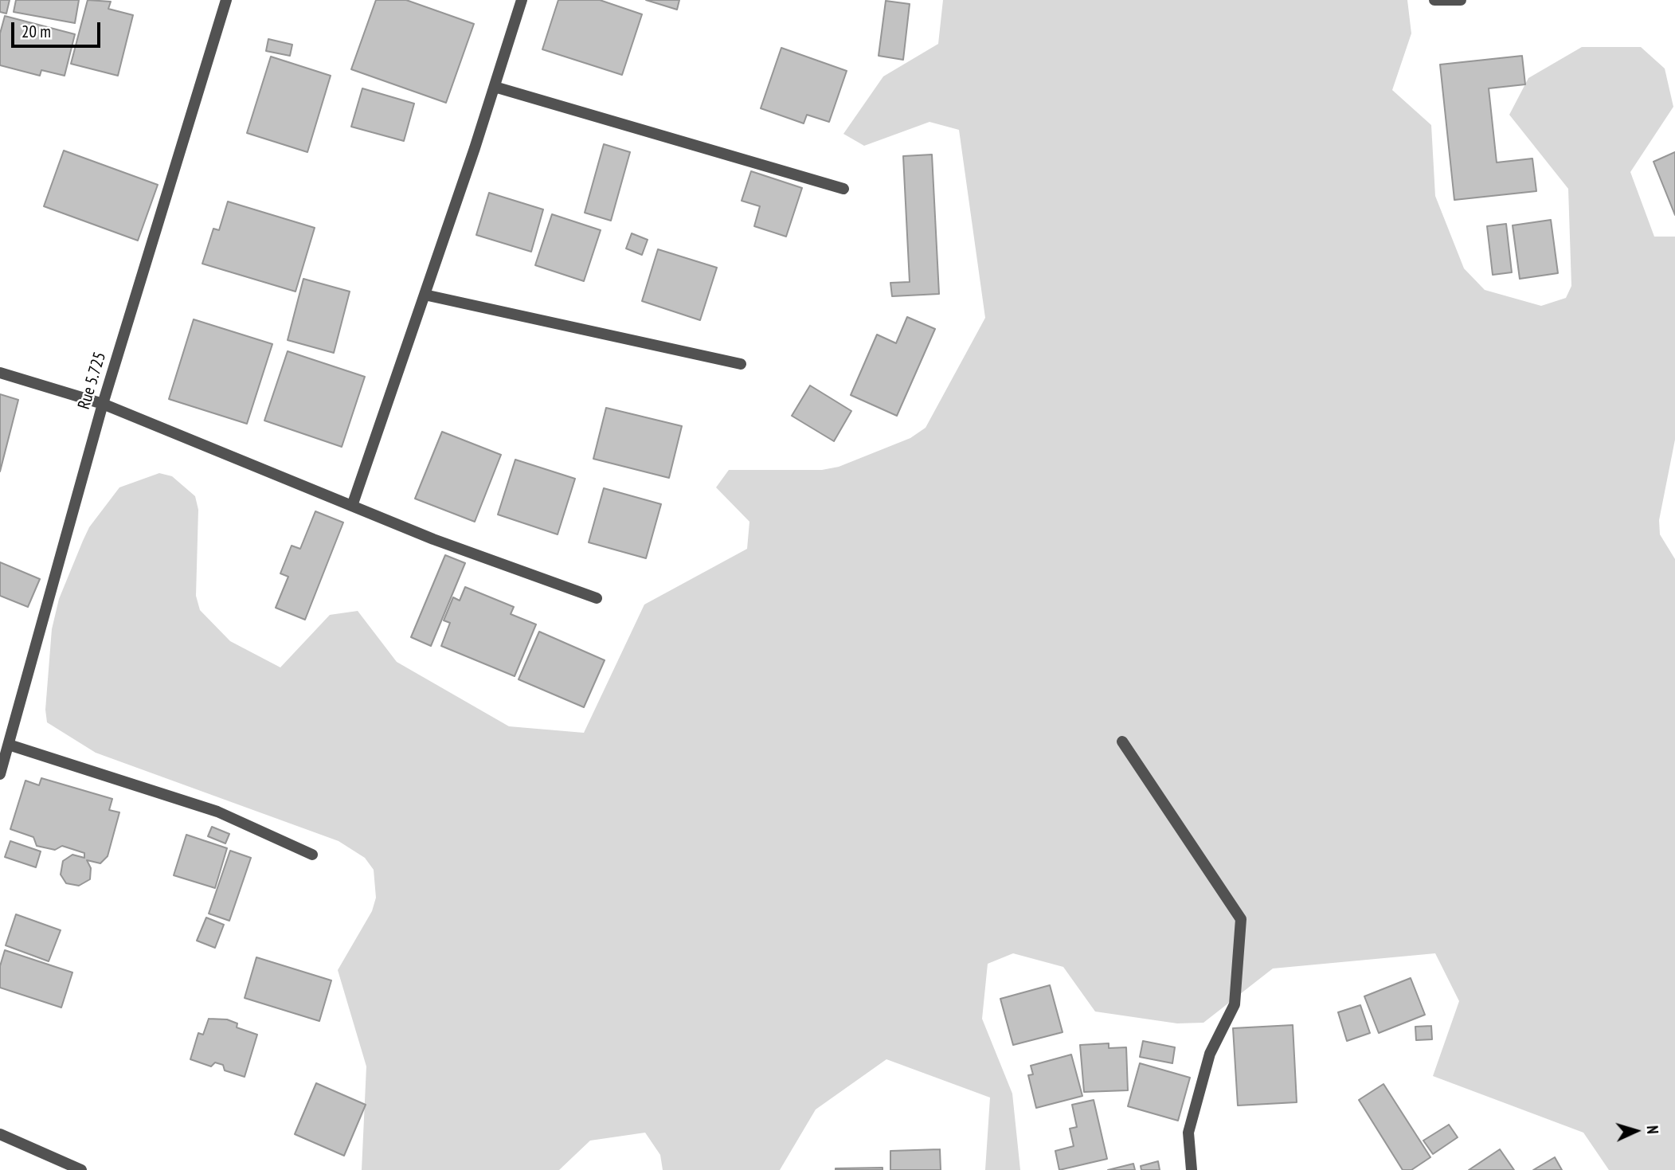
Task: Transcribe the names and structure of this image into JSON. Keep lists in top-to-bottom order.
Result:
{
  "streets": {
    "street": ["Rue 5.725"]
  },
  "scale_bar": "20 m",
  "north": "right"
}
